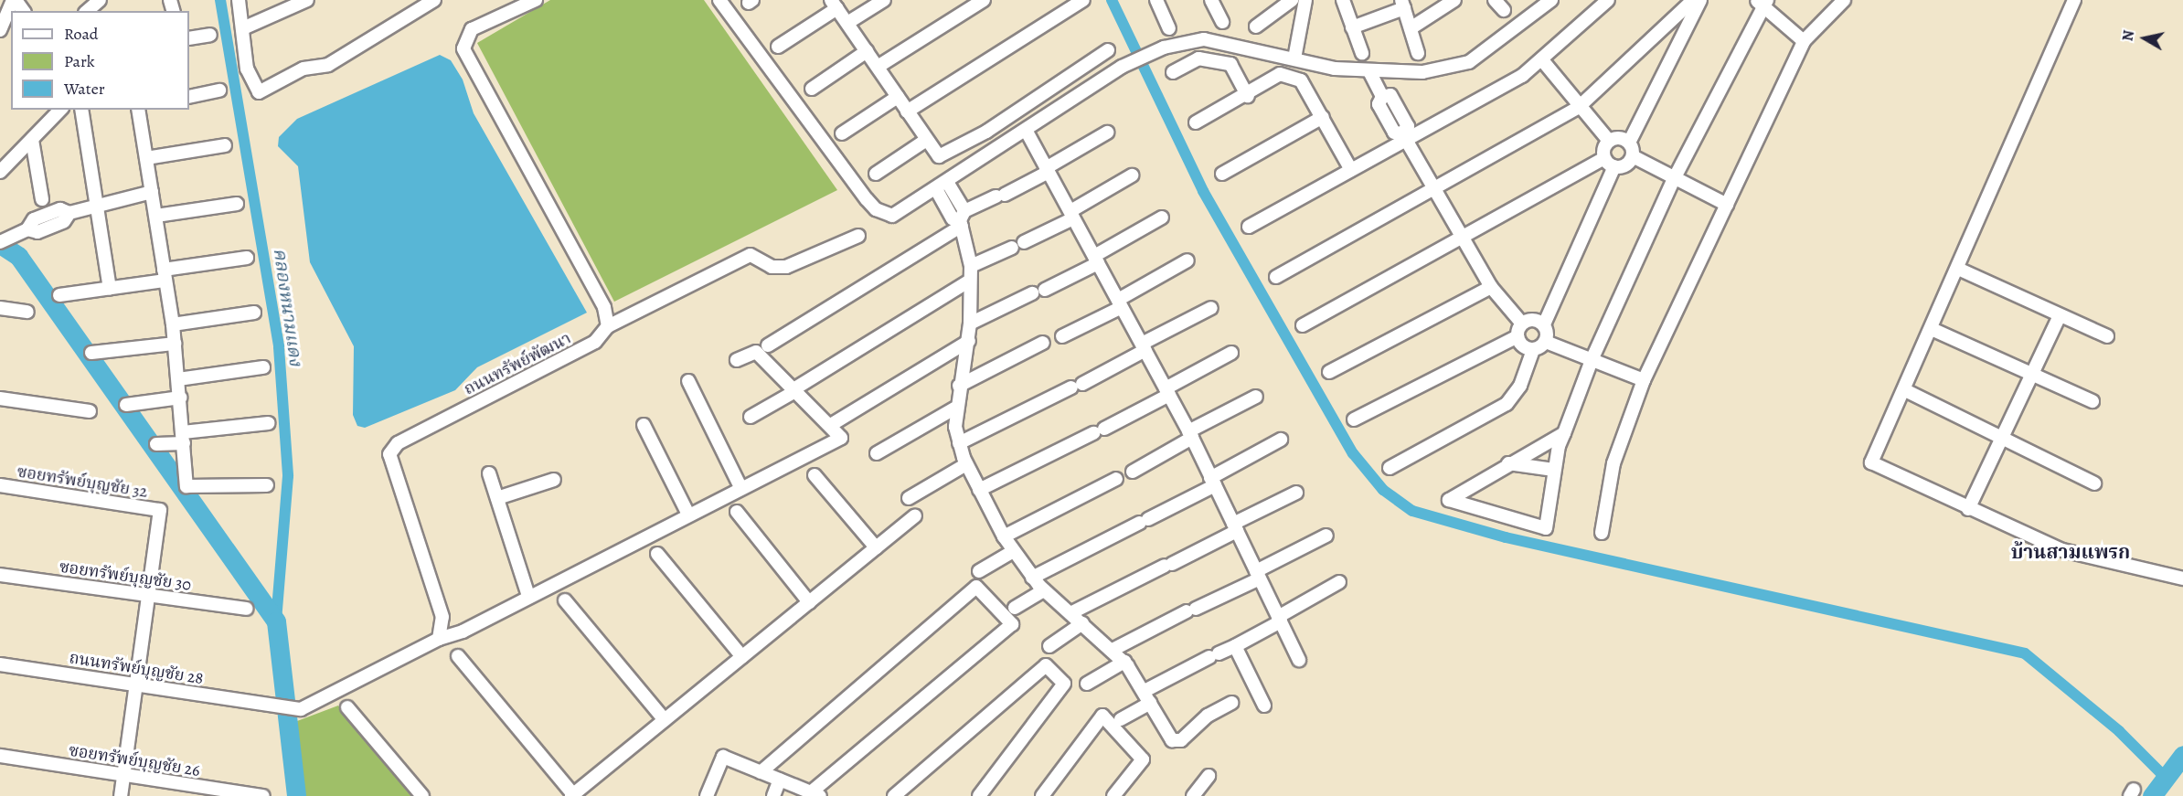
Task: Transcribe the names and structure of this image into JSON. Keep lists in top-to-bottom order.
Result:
{
  "streets": {
    "street": [
      "ถนนทรัพย์พัฒนา",
      "ซอยทรัพย์บุญชัย 32",
      "ซอยทรัพย์บุญชัย 30",
      "ถนนทรัพย์บุญชัย 28",
      "ซอยทรัพย์บุญชัย 26"
    ]
  },
  "crossings": [
    ["ถนนทรัพย์พัฒนา", "ถนนทรัพย์บุญชัย 28"],
    ["ซอยทรัพย์บุญชัย 32", "ซอยทรัพย์บุญชัย 30"]
  ],
  "districts": ["บ้านสามแพรก"],
  "water": ["คลองหนามแดง"],
  "legend": ["Road", "Park", "Water"],
  "north": "left"
}
